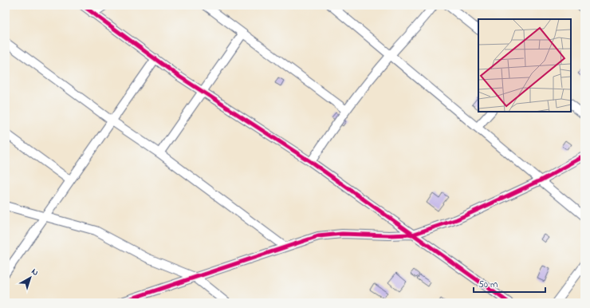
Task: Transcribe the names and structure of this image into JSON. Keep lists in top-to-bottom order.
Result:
{
  "scale_bar": "50 m",
  "north": "top right"
}
